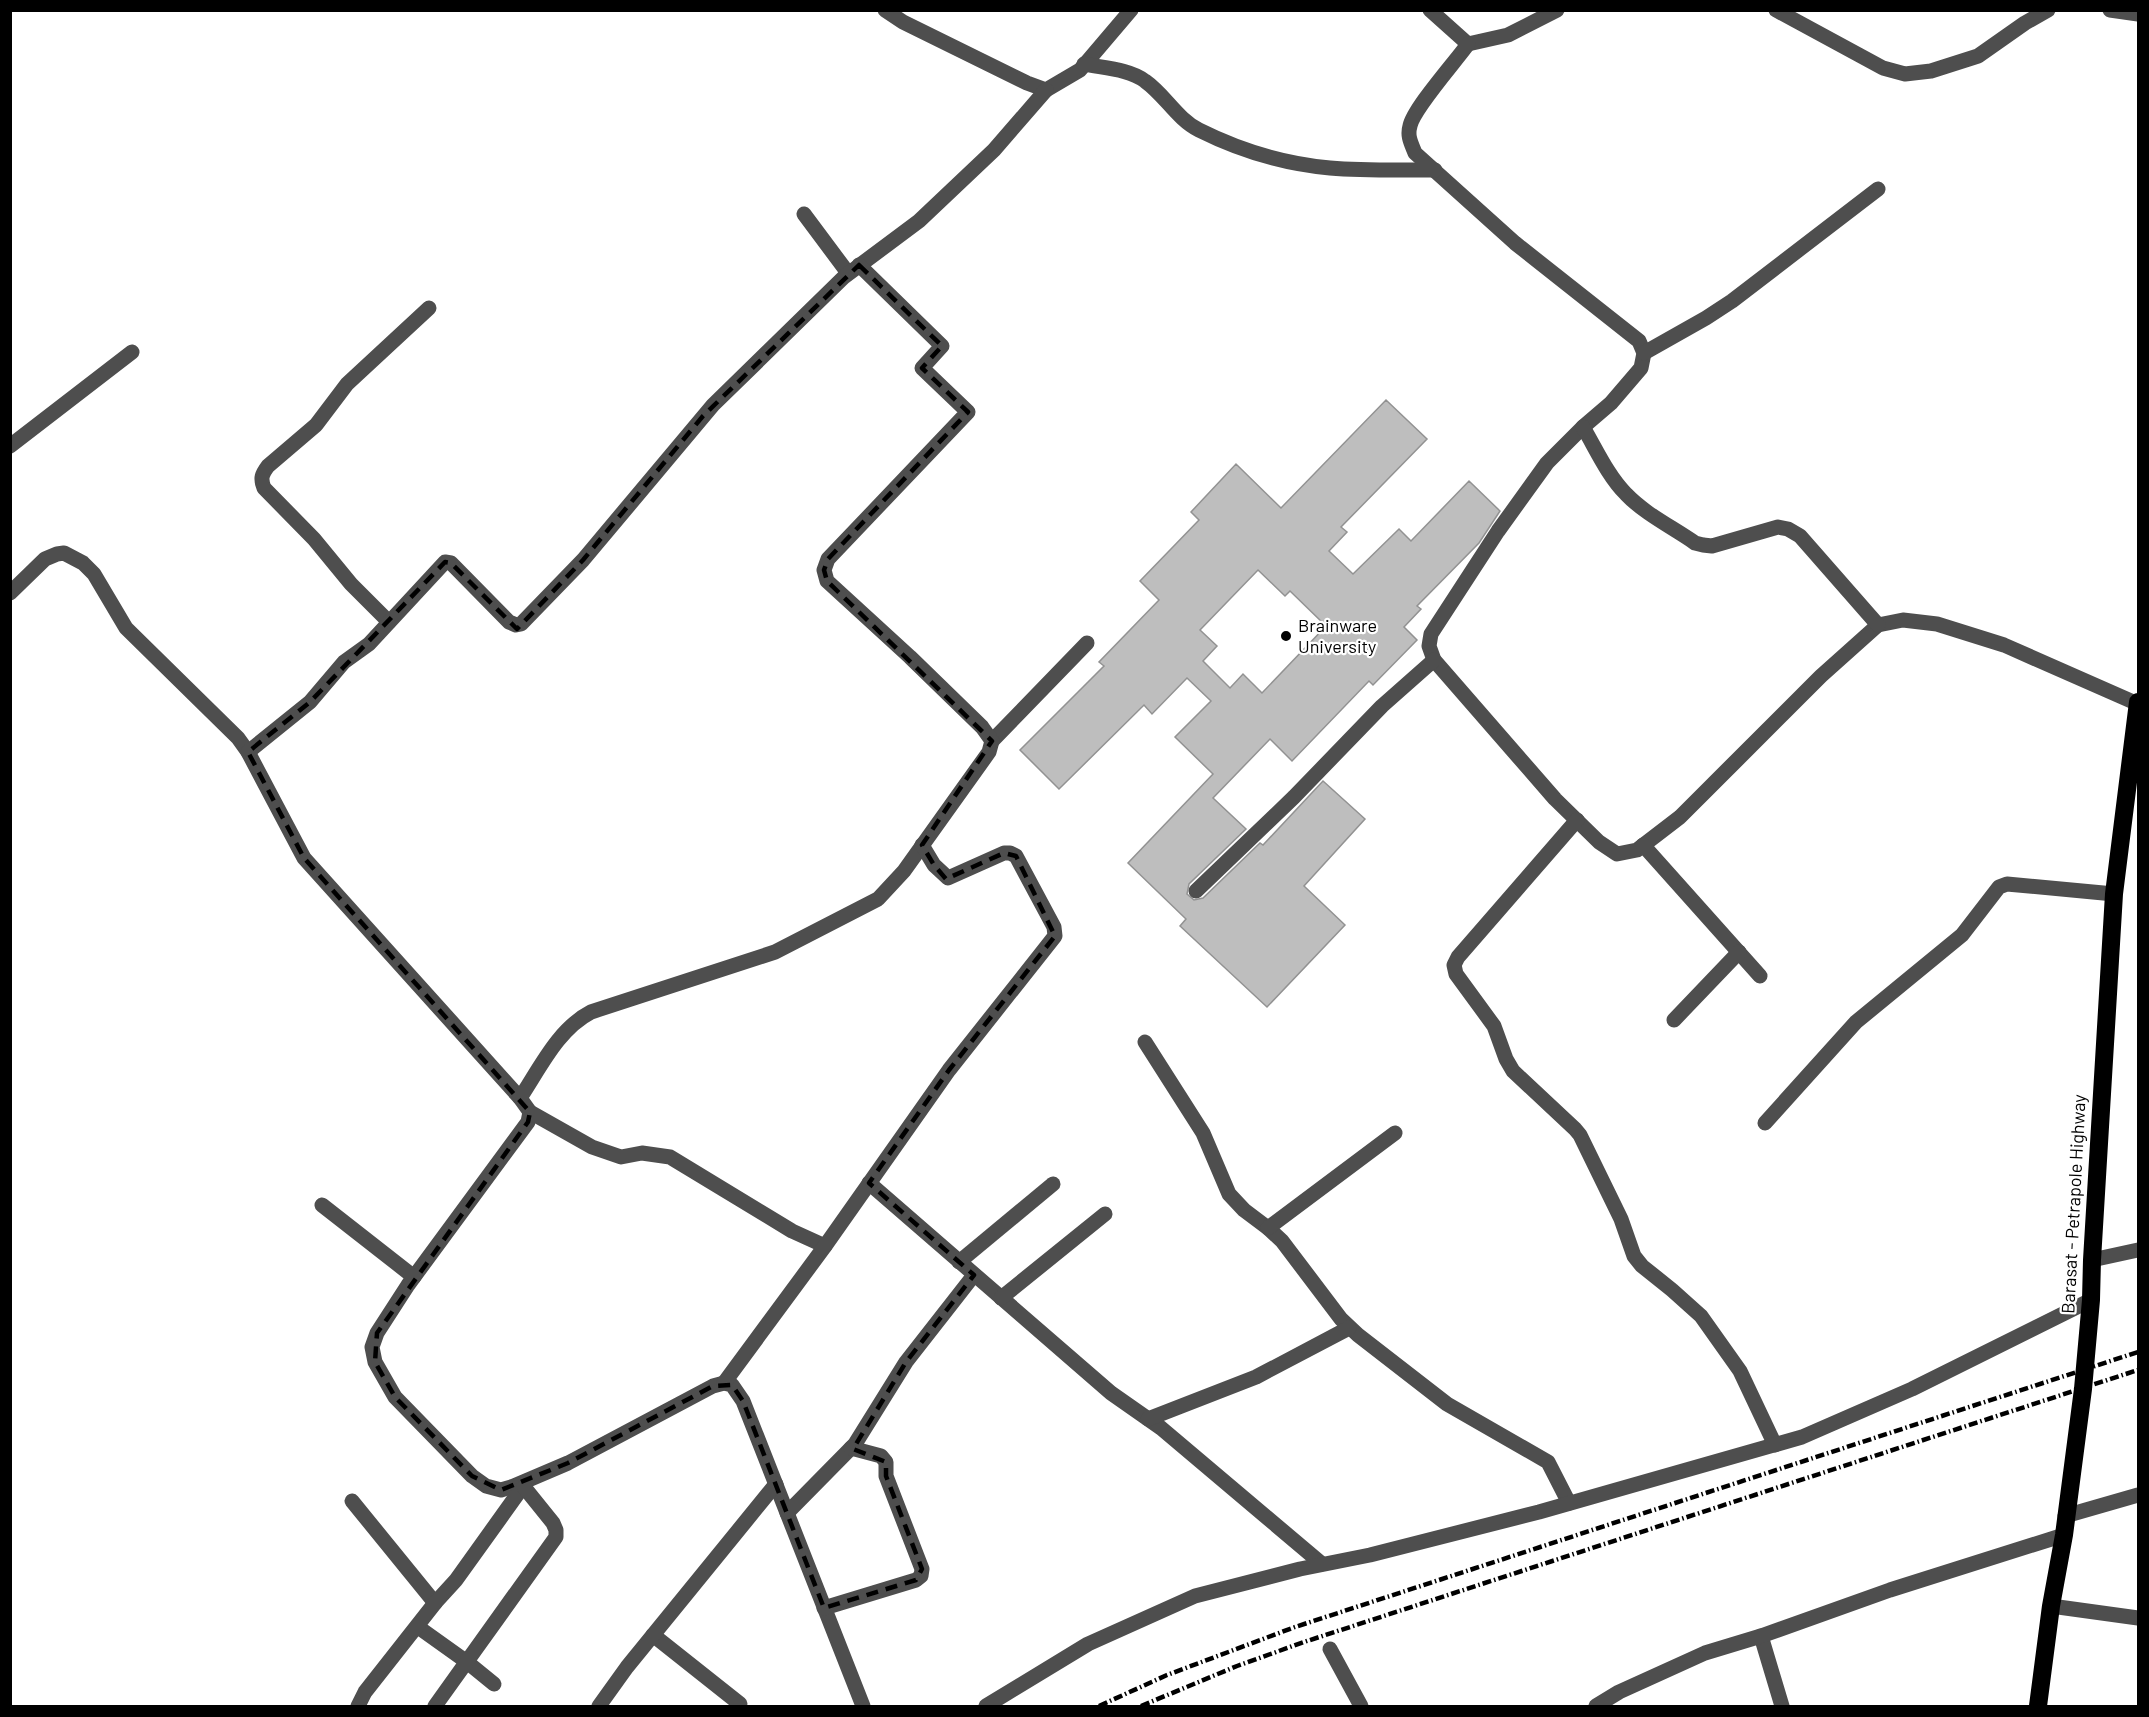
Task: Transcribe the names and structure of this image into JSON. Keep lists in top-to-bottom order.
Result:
{
  "streets": {
    "highway": ["Barasat - Petrapole Highway"]
  },
  "places": ["Brainware University"]
}
